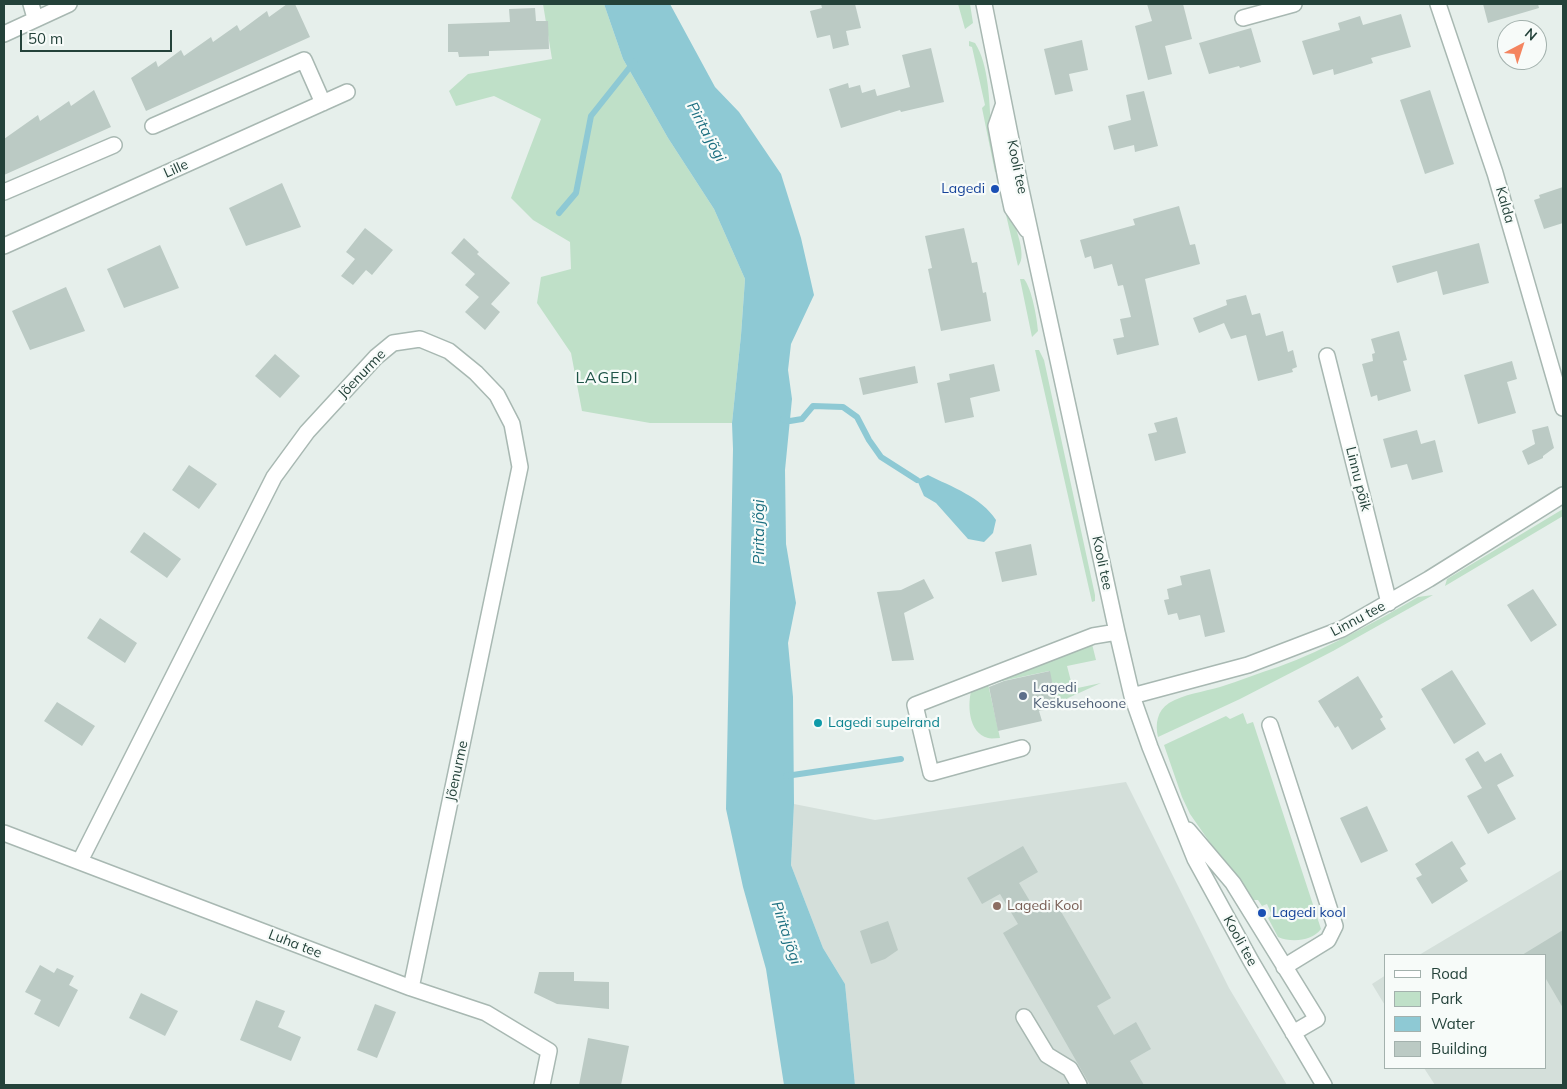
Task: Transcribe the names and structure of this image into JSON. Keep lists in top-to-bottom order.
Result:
{
  "streets": {
    "street": [
      "Kooli tee",
      "Lille",
      "Kalda",
      "Jõenurme",
      "Linnu põik",
      "Linnu tee",
      "Luha tee"
    ]
  },
  "crossings": [
    ["Kooli tee", "Linnu tee"],
    ["Jõenurme", "Luha tee"],
    ["Linnu põik", "Linnu tee"]
  ],
  "districts": ["LAGEDI"],
  "water": ["Pirita jõgi"],
  "places": [
    "Lagedi",
    "Lagedi Keskusehoone",
    "Lagedi supelrand",
    "Lagedi Kool",
    "Lagedi kool"
  ],
  "legend": [
    "Road",
    "Park",
    "Water",
    "Building"
  ],
  "scale_bar": "50 m",
  "north": "top right"
}
